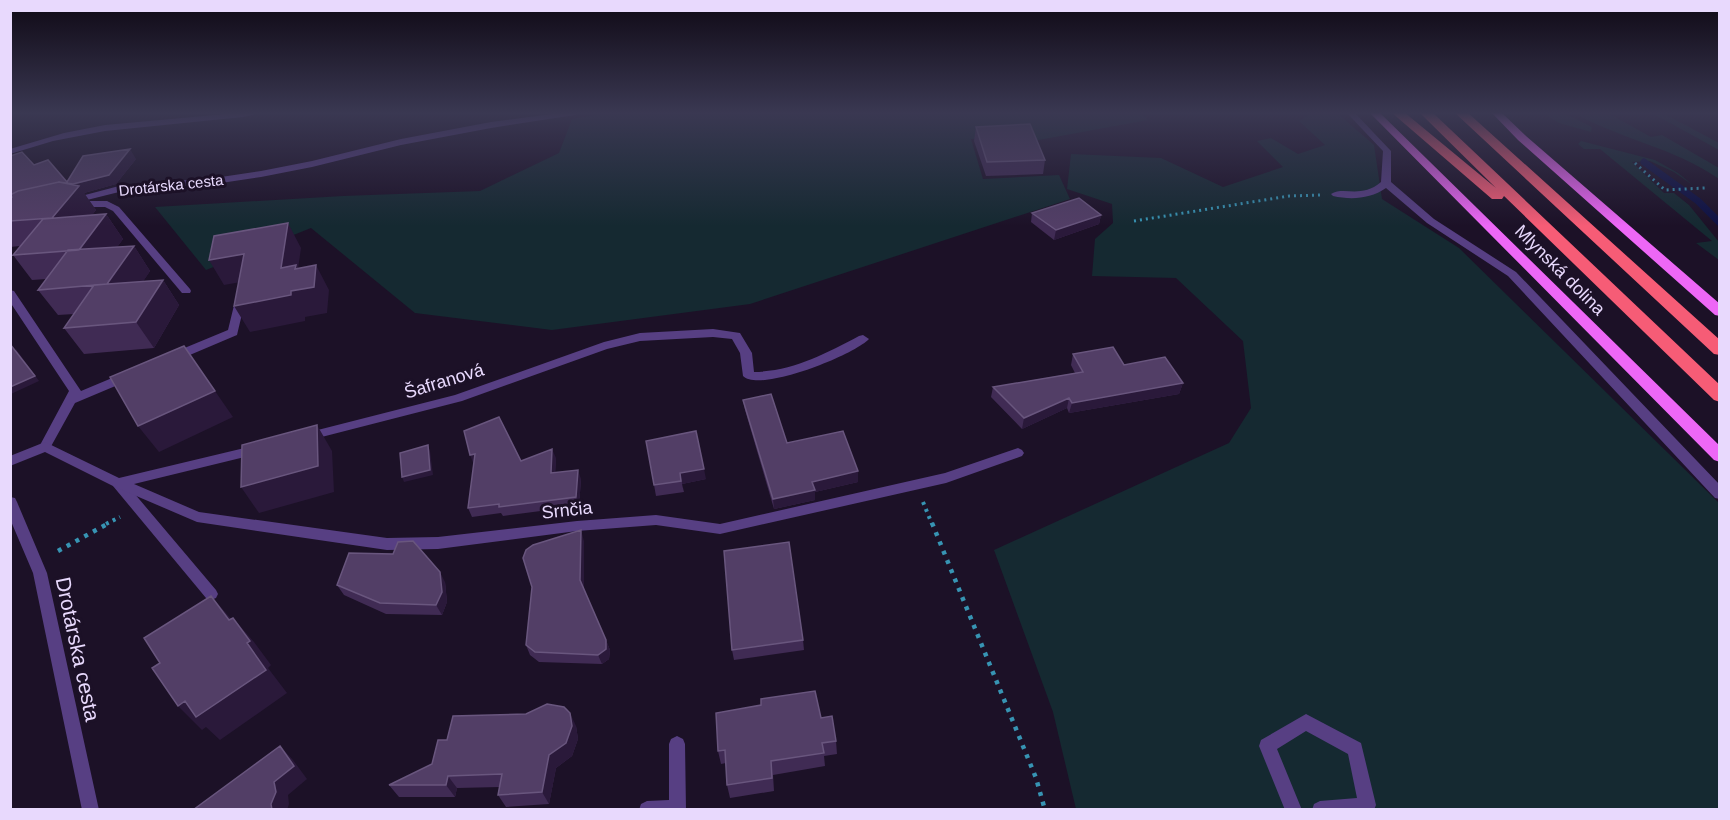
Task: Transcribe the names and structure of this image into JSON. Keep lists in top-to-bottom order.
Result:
{
  "streets": {
    "main road": ["Mlynská dolina"],
    "street": ["Drotárska cesta", "Šafranová", "Srnčia"]
  }
}
